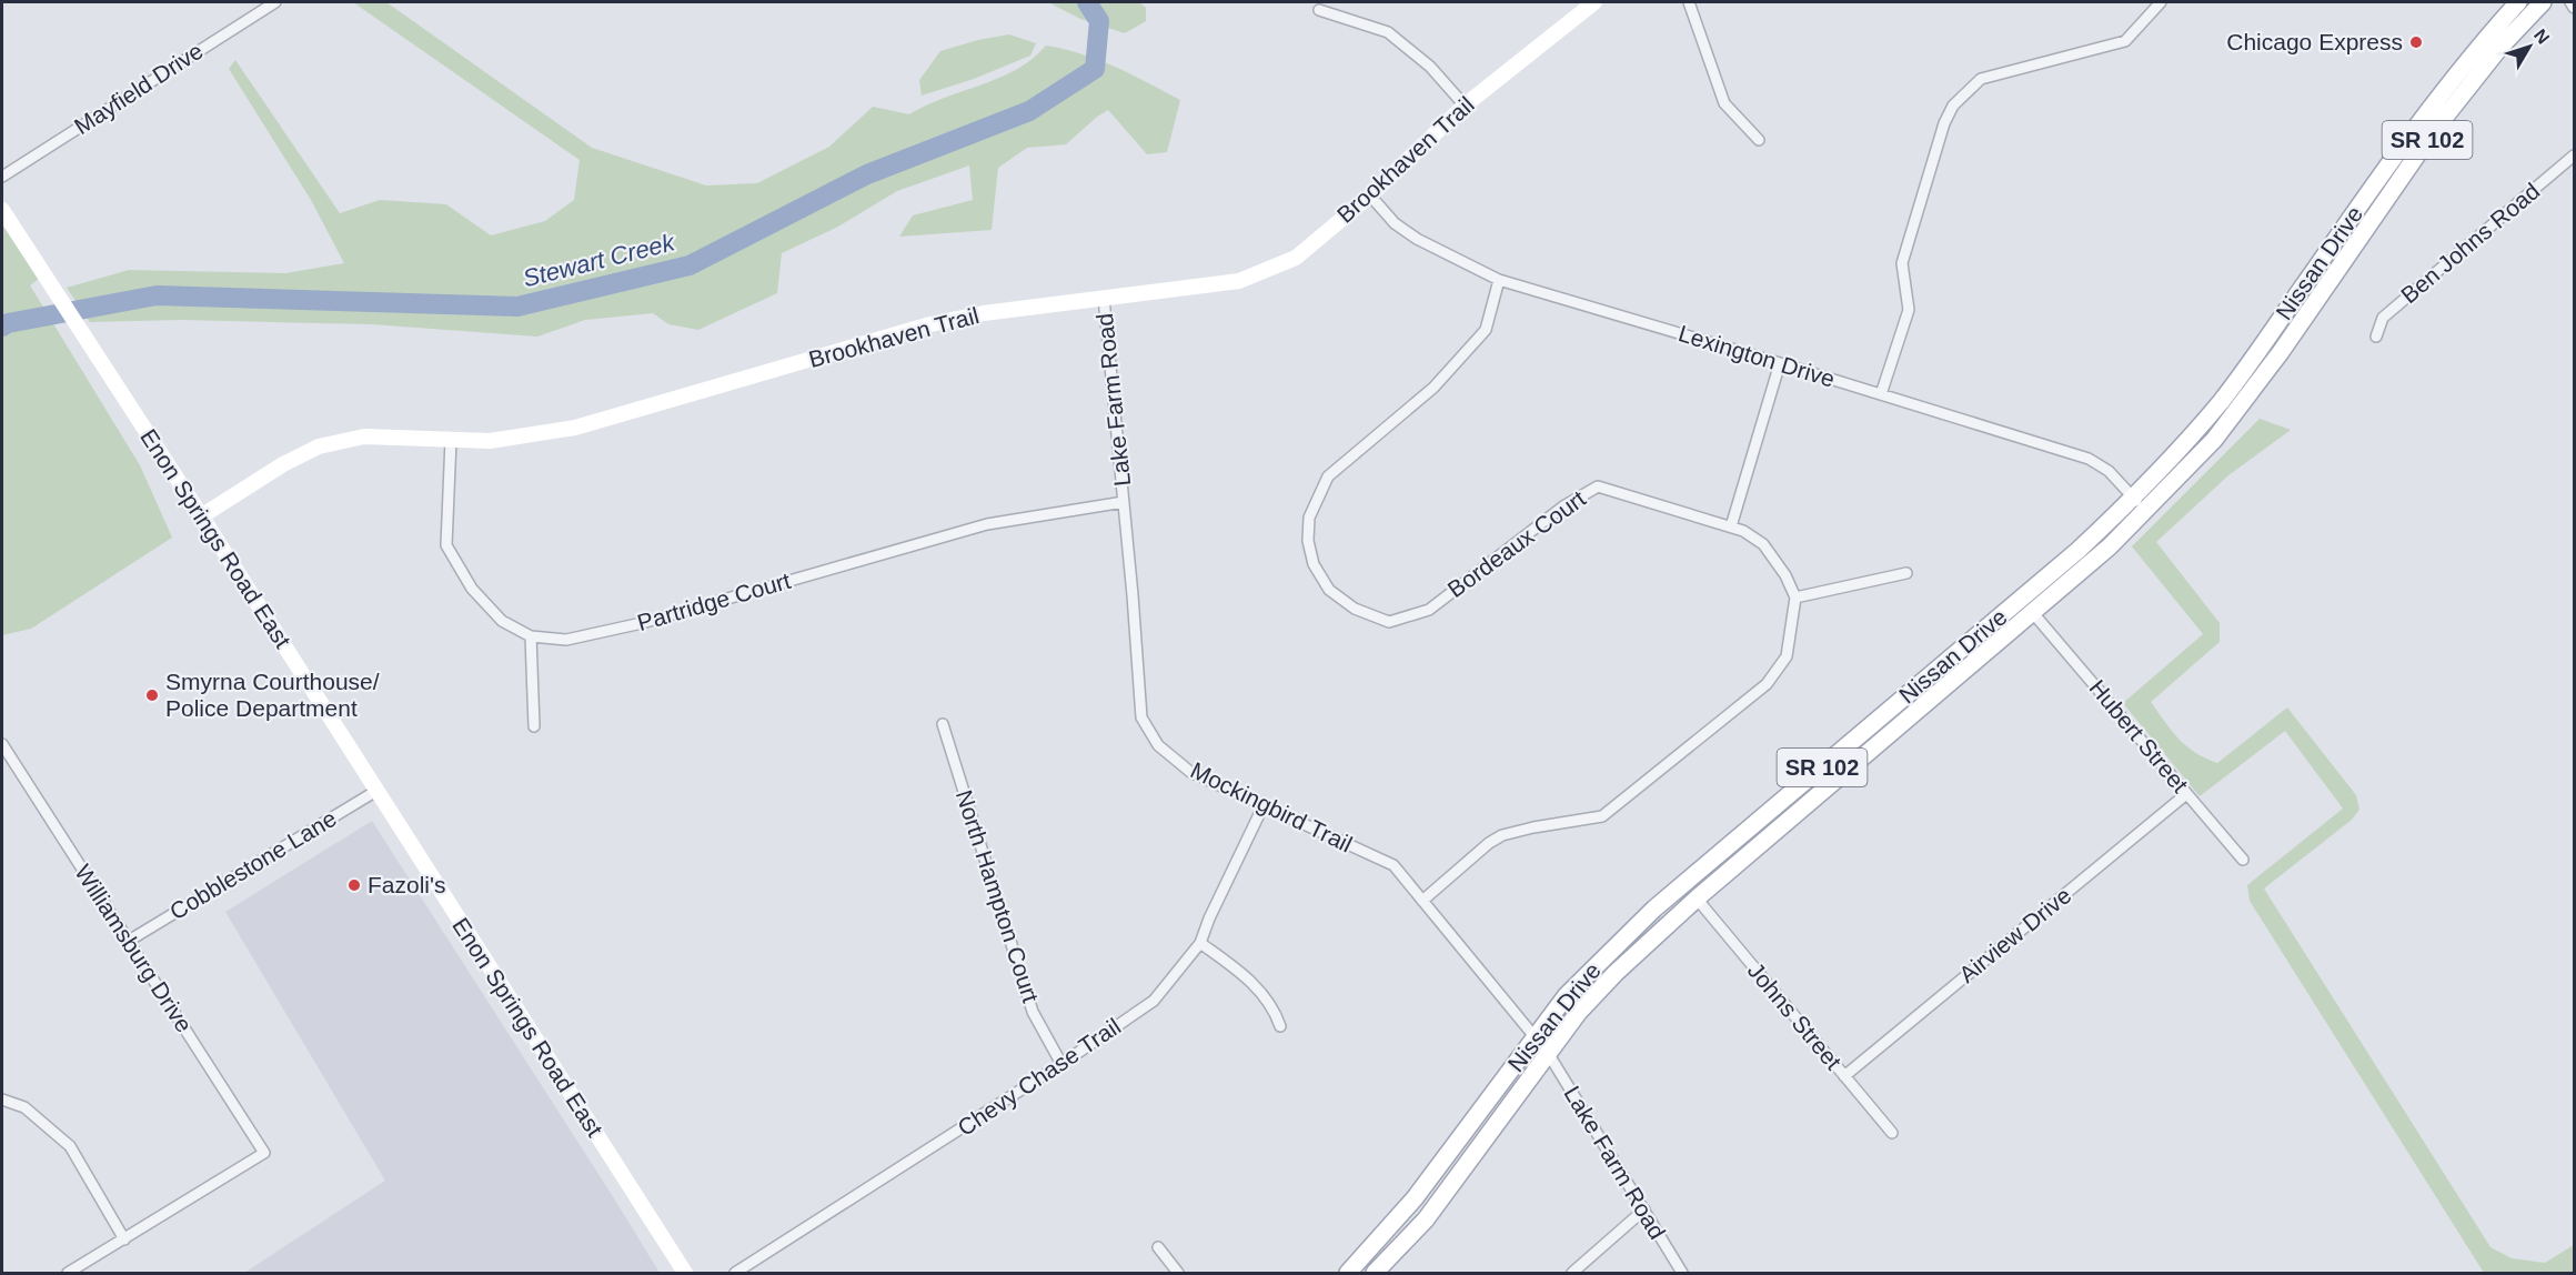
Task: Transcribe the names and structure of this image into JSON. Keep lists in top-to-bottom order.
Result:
{
  "streets": {
    "main road": ["SR 102", "Nissan Drive"],
    "street": [
      "Mayfield Drive",
      "Brookhaven Trail",
      "Ben Johns Road",
      "Lexington Drive",
      "Lake Farm Road",
      "Enon Springs Road East",
      "Bordeaux Court",
      "Partridge Court",
      "Hubert Street",
      "Mockingbird Trail",
      "Cobblestone Lane",
      "North Hampton Court",
      "Airview Drive",
      "Williamsburg Drive",
      "Johns Street",
      "Chevy Chase Trail"
    ]
  },
  "crossings": [
    ["Brookhaven Trail", "Lexington Drive"],
    ["Brookhaven Trail", "Lake Farm Road"],
    ["Brookhaven Trail", "Enon Springs Road East"],
    ["Brookhaven Trail", "Partridge Court"],
    ["Nissan Drive", "Lexington Drive"],
    ["Nissan Drive", "Lake Farm Road"],
    ["Nissan Drive", "Hubert Street"],
    ["Nissan Drive", "Mockingbird Trail"],
    ["Nissan Drive", "Johns Street"],
    ["Lexington Drive", "Bordeaux Court"],
    ["Lake Farm Road", "Partridge Court"],
    ["Lake Farm Road", "Mockingbird Trail"],
    ["Enon Springs Road East", "Cobblestone Lane"],
    ["Partridge Court", "Mockingbird Trail"],
    ["Hubert Street", "Airview Drive"],
    ["Mockingbird Trail", "Chevy Chase Trail"],
    ["Cobblestone Lane", "Williamsburg Drive"],
    ["North Hampton Court", "Chevy Chase Trail"],
    ["Airview Drive", "Johns Street"]
  ],
  "water": ["Stewart Creek"],
  "places": ["Chicago Express", "Smyrna Courthouse/ Police Department", "Fazoli's"],
  "north": "top right"
}
